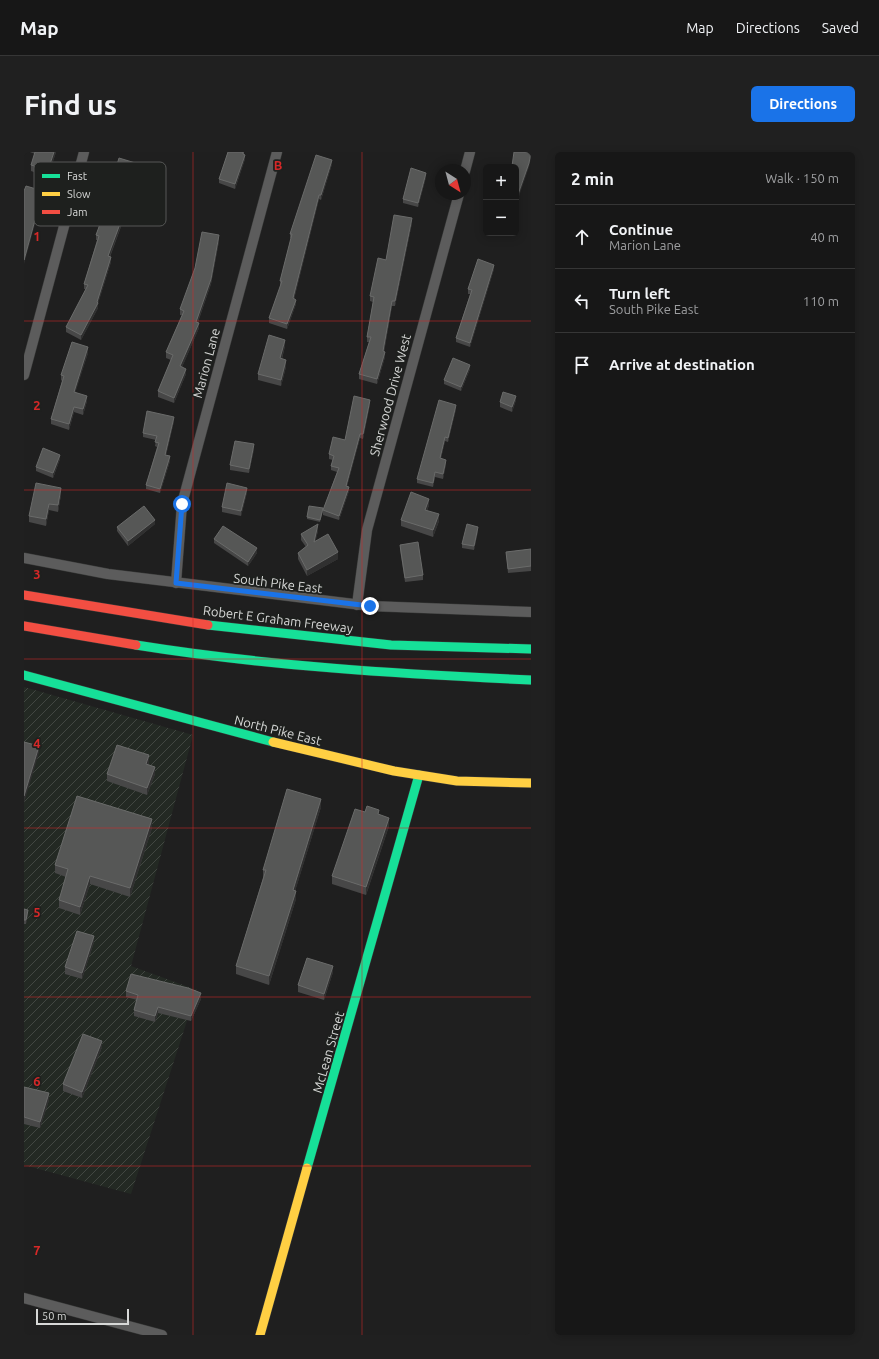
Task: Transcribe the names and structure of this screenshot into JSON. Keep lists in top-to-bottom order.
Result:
{
  "streets": {
    "main road": ["Robert E Graham Freeway", "North Pike East", "McLean Street"],
    "street": ["Marion Lane", "Sherwood Drive West", "South Pike East"]
  },
  "crossings": [
    ["Marion Lane", "South Pike East"],
    ["Sherwood Drive West", "South Pike East"],
    ["North Pike East", "McLean Street"]
  ],
  "legend": ["Fast", "Slow", "Jam"],
  "scale_bar": "50 m",
  "north": "bottom right",
  "page": {
    "header": "Map",
    "nav": ["Map", "Directions", "Saved"],
    "buttons": "Directions",
    "title": "Find us",
    "heading": ["2 min", "Walk · 150 m"],
    "map_buttons": ["+", "−"],
    "list": [
      ["Continue", "Marion Lane", "40 m"],
      ["Turn left", "South Pike East", "110 m"],
      "Arrive at destination"
    ],
    "scale": "50 m"
  },
  "grid": {
    "columns": ["B"],
    "rows": [
      "1",
      "2",
      "3",
      "4",
      "5",
      "6",
      "7"
    ]
  }
}
